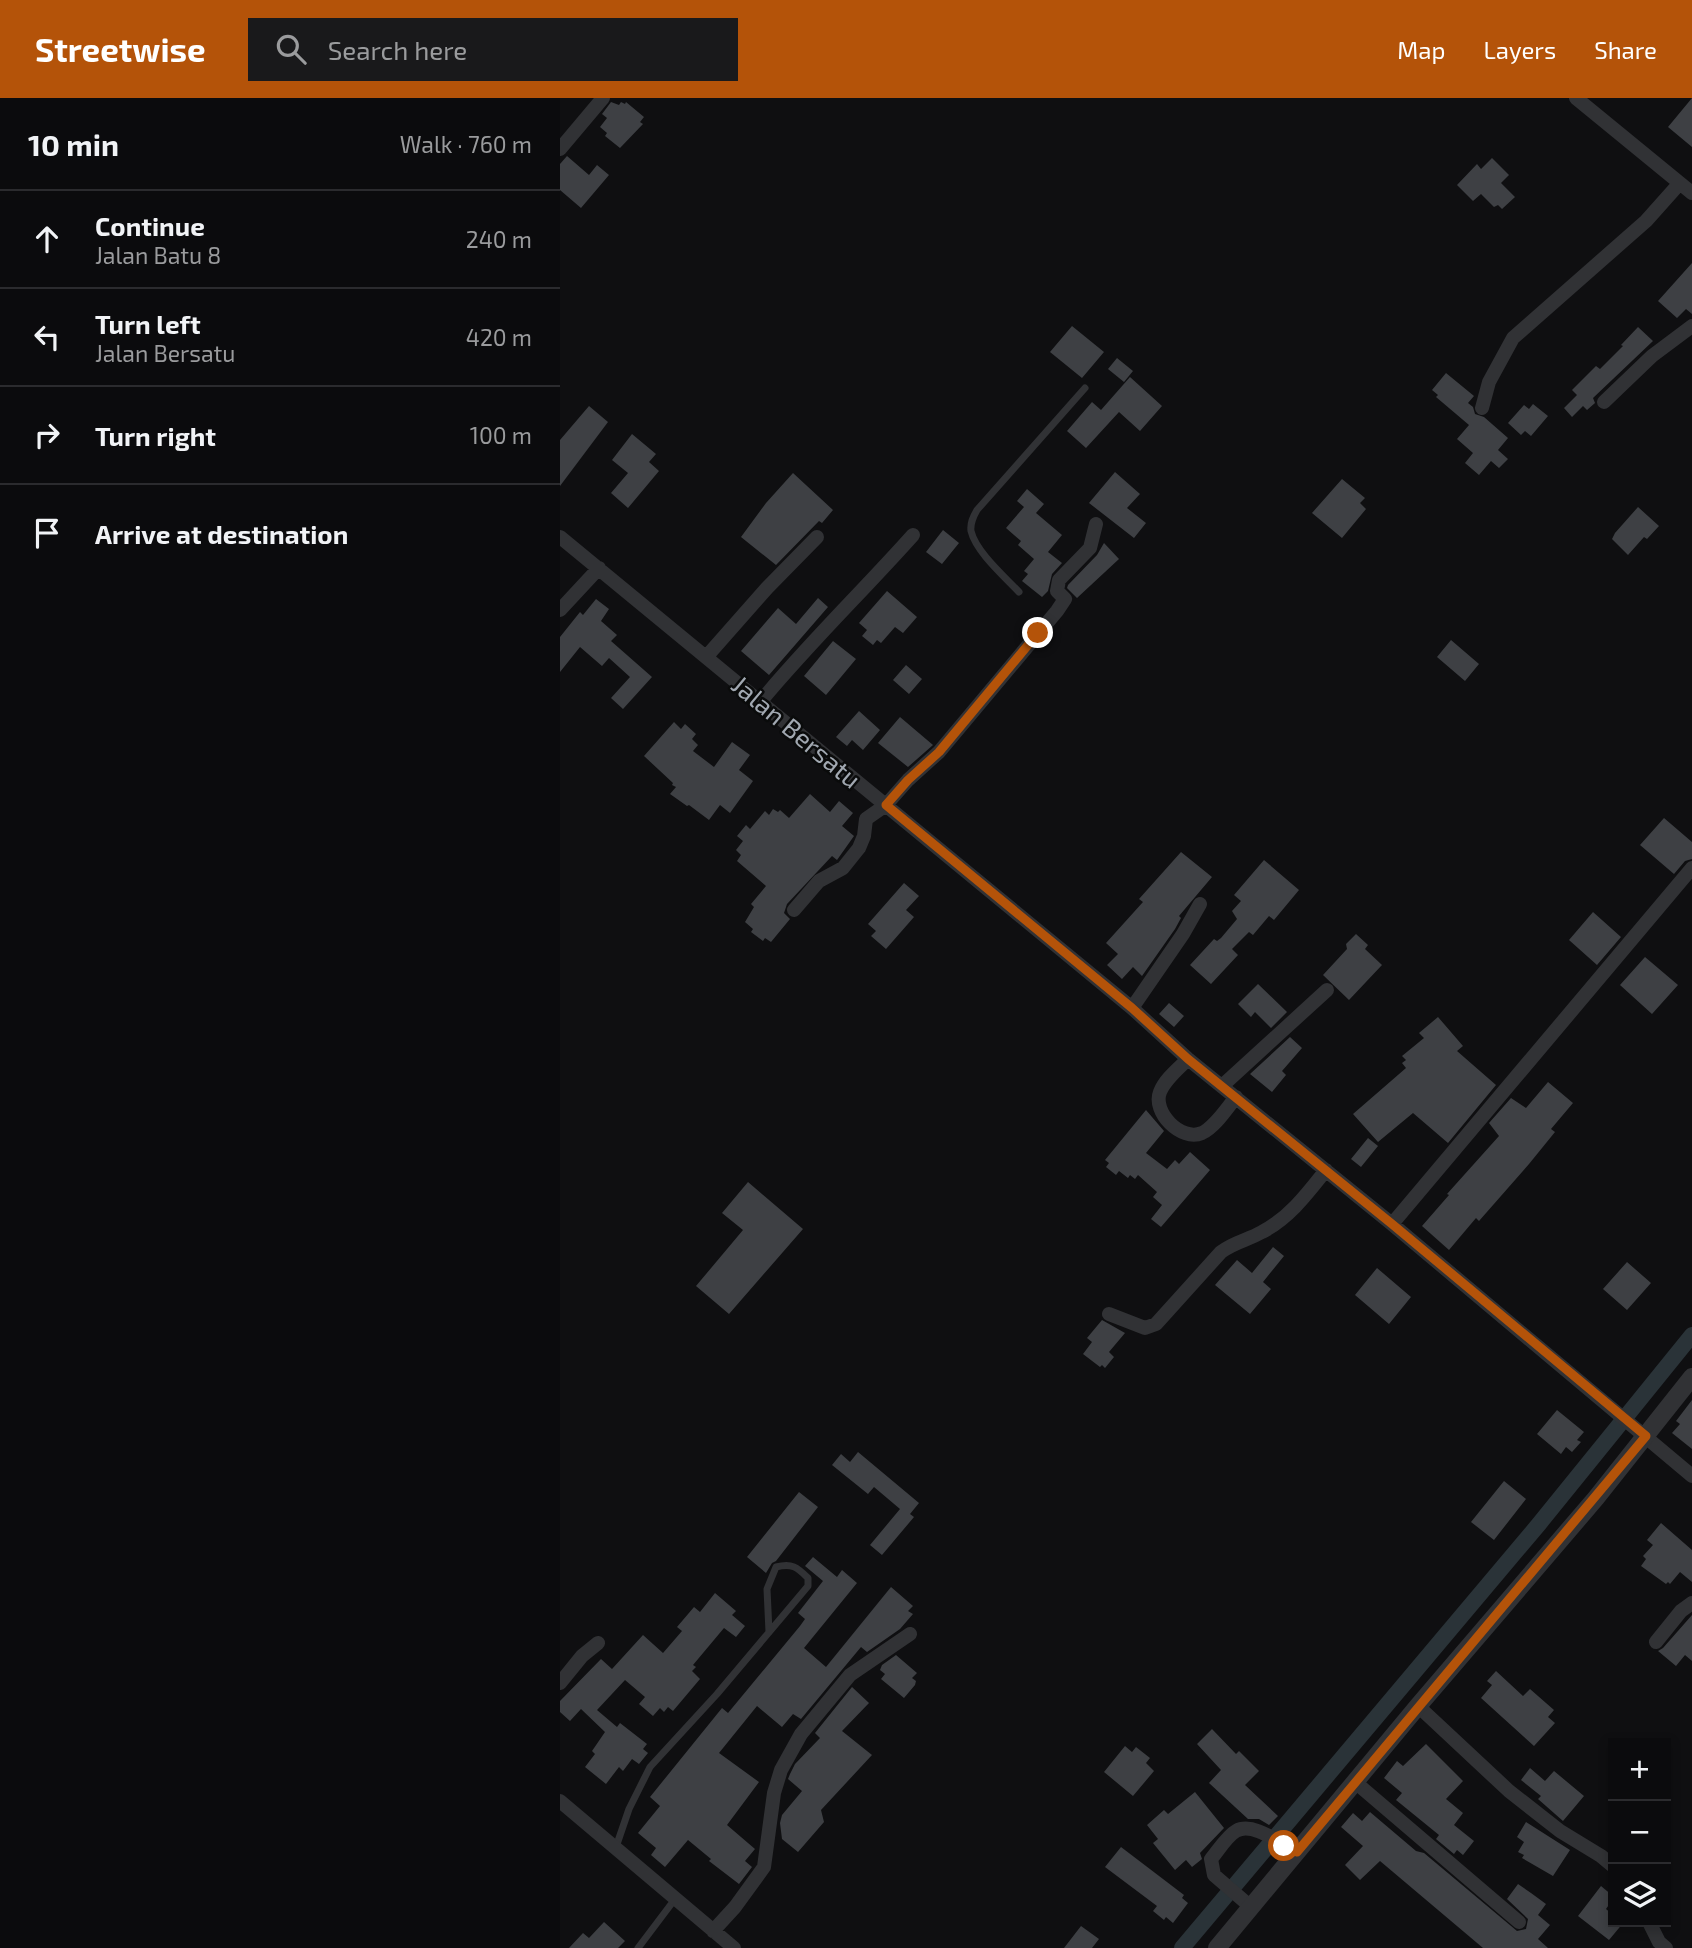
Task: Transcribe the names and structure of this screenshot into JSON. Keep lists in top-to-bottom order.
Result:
{
  "streets": {
    "street": ["Jalan Bersatu"]
  },
  "page": {
    "header": "Streetwise",
    "search": "Search here",
    "nav": ["Map", "Layers", "Share"],
    "heading": ["10 min", "Walk · 760 m"],
    "list": [
      ["Continue", "Jalan Batu 8", "240 m"],
      ["Turn left", "Jalan Bersatu", "420 m"],
      ["Turn right", "100 m"],
      "Arrive at destination"
    ],
    "map_buttons": ["+", "−"]
  }
}
